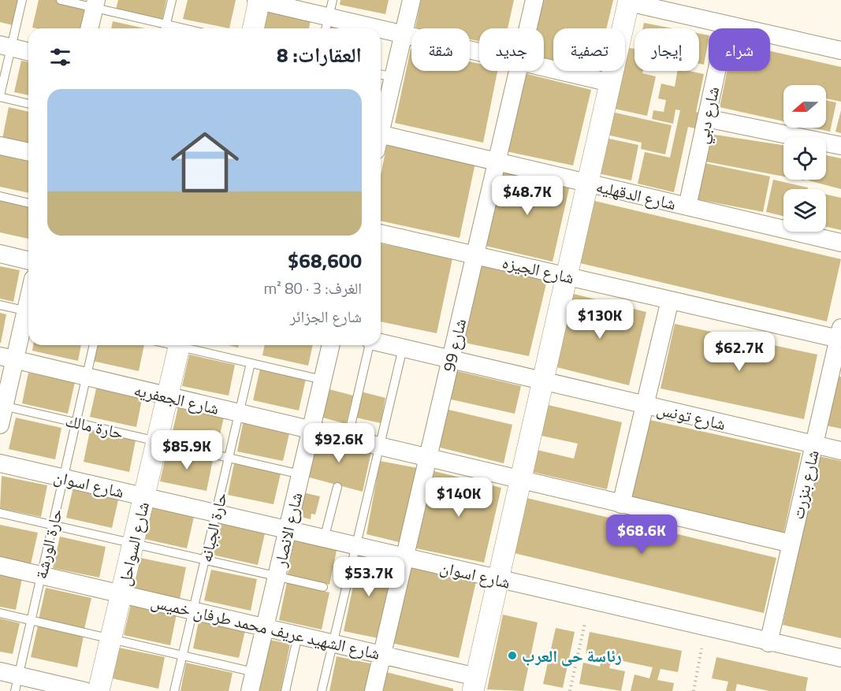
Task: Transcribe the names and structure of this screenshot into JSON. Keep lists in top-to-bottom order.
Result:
{
  "streets": {
    "street": [
      "شارع دبي",
      "شارع الدقهليه",
      "شارع الجيزه",
      "شارع 99",
      "شارع الجعفريه",
      "شارع تونس",
      "شارع اسوان",
      "شارع بنزرت",
      "شارع الانصار",
      "شارع السواحل",
      "شارع الشهيد عريف محمد طرفان خميس"
    ],
    "lane": ["حارة مالك", "حارة الجبانه", "حارة الورشة"]
  },
  "crossings": [
    ["شارع دبي", "شارع الدقهليه"],
    ["شارع الدقهليه", "شارع 99"],
    ["شارع الجيزه", "شارع 99"],
    ["شارع الجيزه", "شارع بنزرت"],
    ["شارع 99", "شارع الجعفريه"],
    ["شارع 99", "شارع تونس"],
    ["شارع 99", "شارع اسوان"],
    ["شارع 99", "شارع الشهيد عريف محمد طرفان خميس"],
    ["شارع الجعفريه", "شارع بنزرت"],
    ["شارع الجعفريه", "حارة الجبانه"],
    ["شارع الجعفريه", "شارع الانصار"],
    ["شارع الجعفريه", "حارة الورشة"],
    ["شارع الجعفريه", "شارع السواحل"],
    ["شارع تونس", "شارع بنزرت"],
    ["حارة مالك", "حارة الجبانه"],
    ["حارة مالك", "شارع الانصار"],
    ["حارة مالك", "حارة الورشة"],
    ["حارة مالك", "شارع السواحل"],
    ["شارع اسوان", "شارع بنزرت"],
    ["شارع اسوان", "حارة الجبانه"],
    ["شارع اسوان", "شارع الانصار"],
    ["شارع اسوان", "حارة الورشة"],
    ["شارع اسوان", "شارع السواحل"],
    ["حارة الجبانه", "شارع الشهيد عريف محمد طرفان خميس"],
    ["شارع الانصار", "شارع الشهيد عريف محمد طرفان خميس"],
    ["حارة الورشة", "شارع الشهيد عريف محمد طرفان خميس"],
    ["شارع السواحل", "شارع الشهيد عريف محمد طرفان خميس"]
  ],
  "places": ["رئاسة حى العرب"],
  "north": "left",
  "page": {
    "chip": [
      "شراء",
      "إيجار",
      "تصفية",
      "جديد",
      "شقة"
    ],
    "heading": "العقارات: 8",
    "list": [
      {
        "name": "$68,600",
        "note": "الغرف: 3 · 80 m² · شارع الجزائر"
      }
    ],
    "price": [
      "$48.7K",
      "$130K",
      "$62.7K",
      "$92.6K",
      "$85.9K",
      "$140K",
      "$68.6K",
      "$53.7K"
    ]
  }
}
